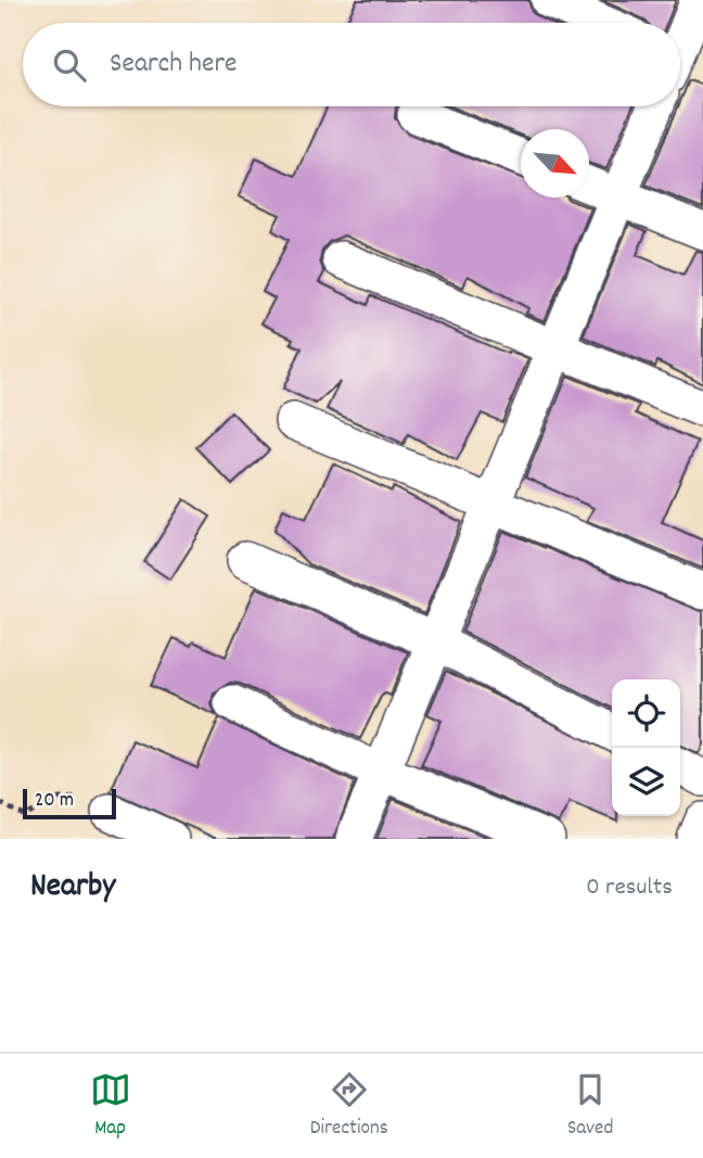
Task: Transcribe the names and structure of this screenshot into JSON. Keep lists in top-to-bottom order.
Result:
{
  "scale_bar": "20 m",
  "north": "bottom right",
  "page": {
    "search": "Search here",
    "scale": "20 m",
    "heading": ["Nearby", "0 results"],
    "nav": ["Map", "Directions", "Saved"]
  }
}
